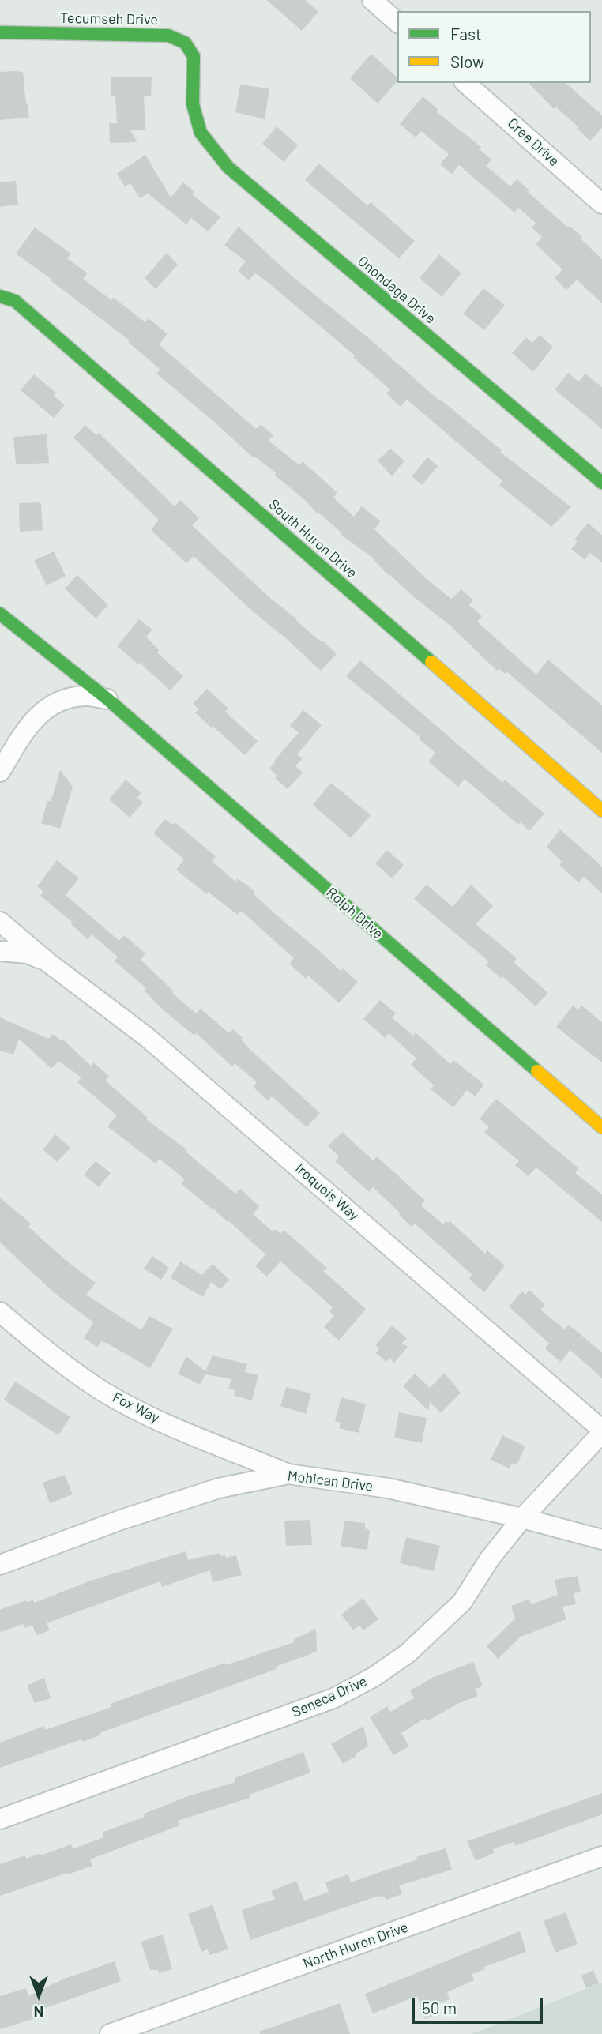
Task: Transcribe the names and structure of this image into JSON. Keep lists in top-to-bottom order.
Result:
{
  "streets": {
    "street": [
      "Tecumseh Drive",
      "Cree Drive",
      "Onondaga Drive",
      "South Huron Drive",
      "Rolph Drive",
      "Iroquois Way",
      "Fox Way",
      "Mohican Drive",
      "Seneca Drive",
      "North Huron Drive"
    ]
  },
  "crossings": [
    ["Tecumseh Drive", "Onondaga Drive"],
    ["Iroquois Way", "Seneca Drive"],
    ["Fox Way", "Mohican Drive"],
    ["Mohican Drive", "Seneca Drive"]
  ],
  "legend": ["Fast", "Slow"],
  "scale_bar": "50 m",
  "north": "bottom"
}
